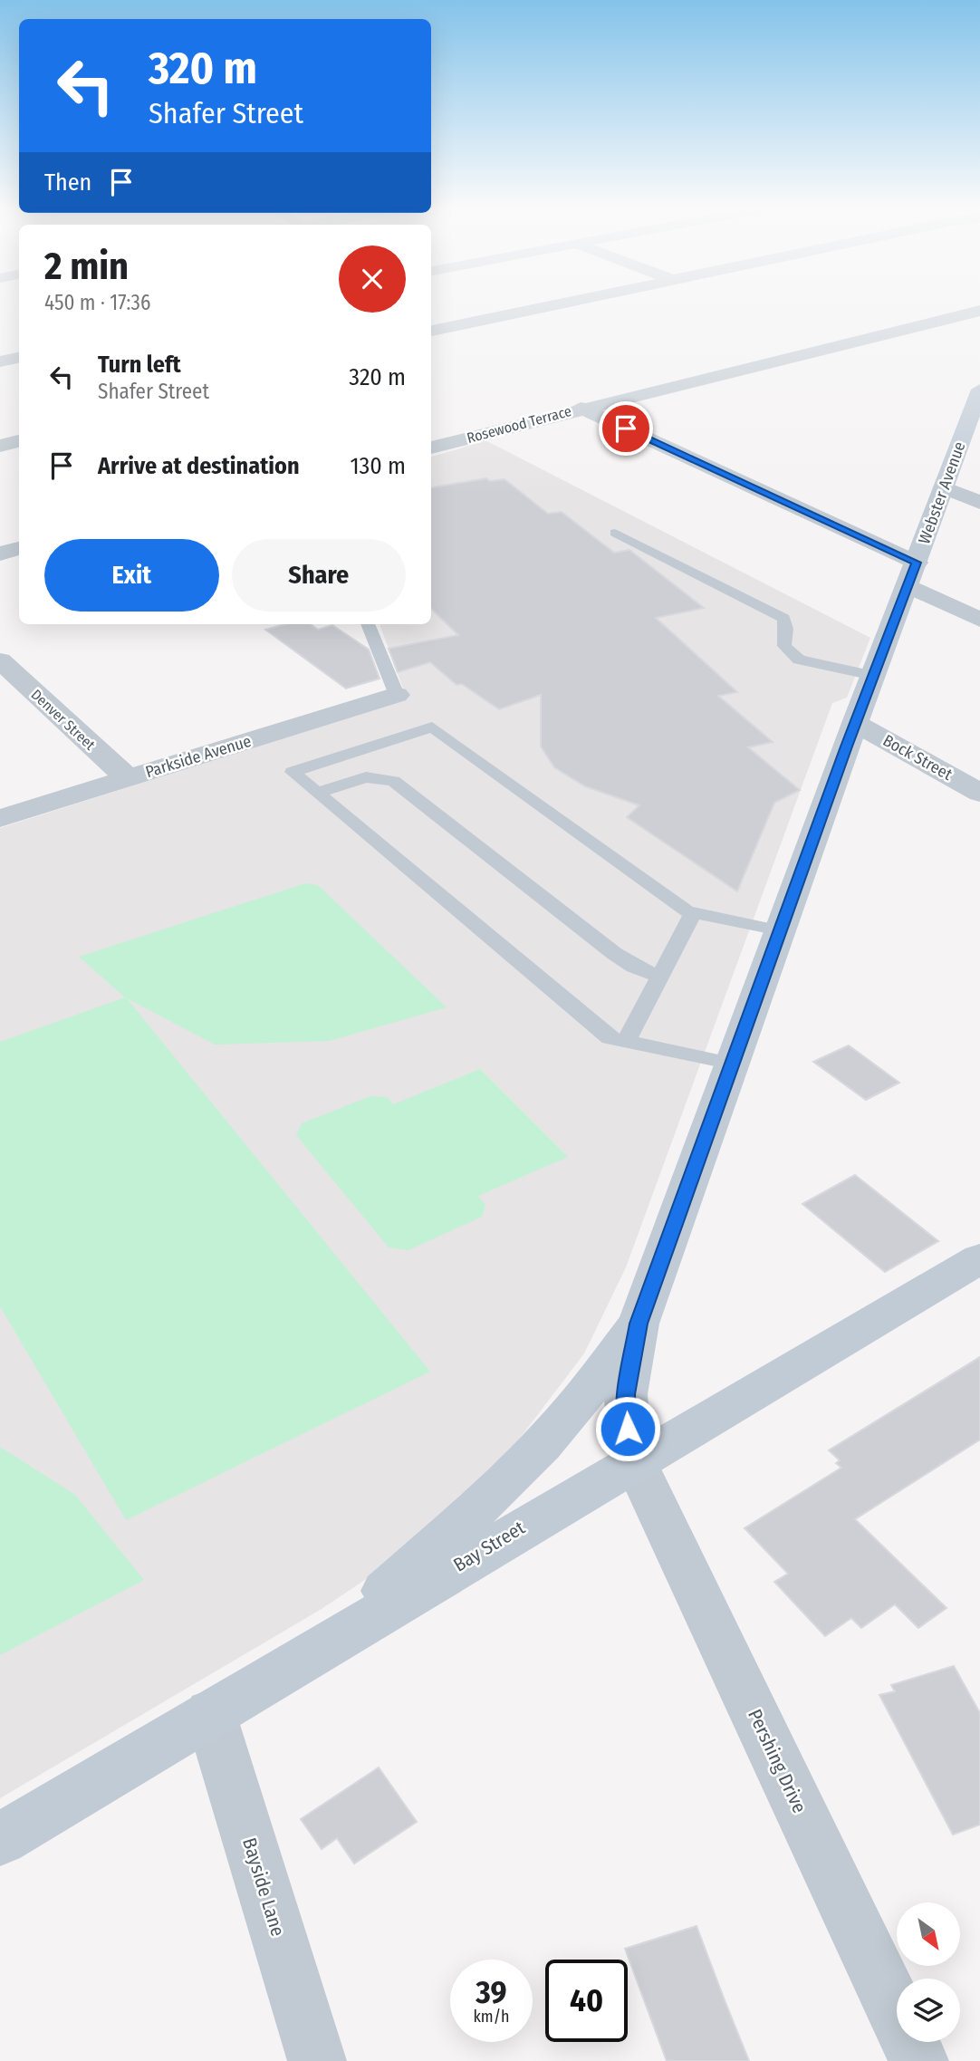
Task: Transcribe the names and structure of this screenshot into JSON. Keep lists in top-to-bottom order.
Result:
{
  "streets": {
    "street": [
      "Rosewood Terrace",
      "Webster Avenue",
      "Denver Street",
      "Parkside Avenue",
      "Bock Street",
      "Bay Street",
      "Pershing Drive",
      "Bayside Lane"
    ]
  },
  "crossings": [
    ["Webster Avenue", "Bock Street"],
    ["Webster Avenue", "Bay Street"],
    ["Webster Avenue", "Pershing Drive"],
    ["Denver Street", "Parkside Avenue"],
    ["Bay Street", "Pershing Drive"],
    ["Bay Street", "Bayside Lane"]
  ],
  "north": "bottom right",
  "page": {
    "turn": ["320 m", "Shafer Street"],
    "then": "Then",
    "heading": ["2 min", "450 m · 17:36"],
    "list": [
      {
        "name": "Turn left",
        "note": "Shafer Street",
        "value": "320 m"
      },
      {
        "name": "Arrive at destination",
        "value": "130 m"
      }
    ],
    "buttons": ["Exit", "Share"],
    "speed": "39 km/h",
    "limit": "40"
  }
}
